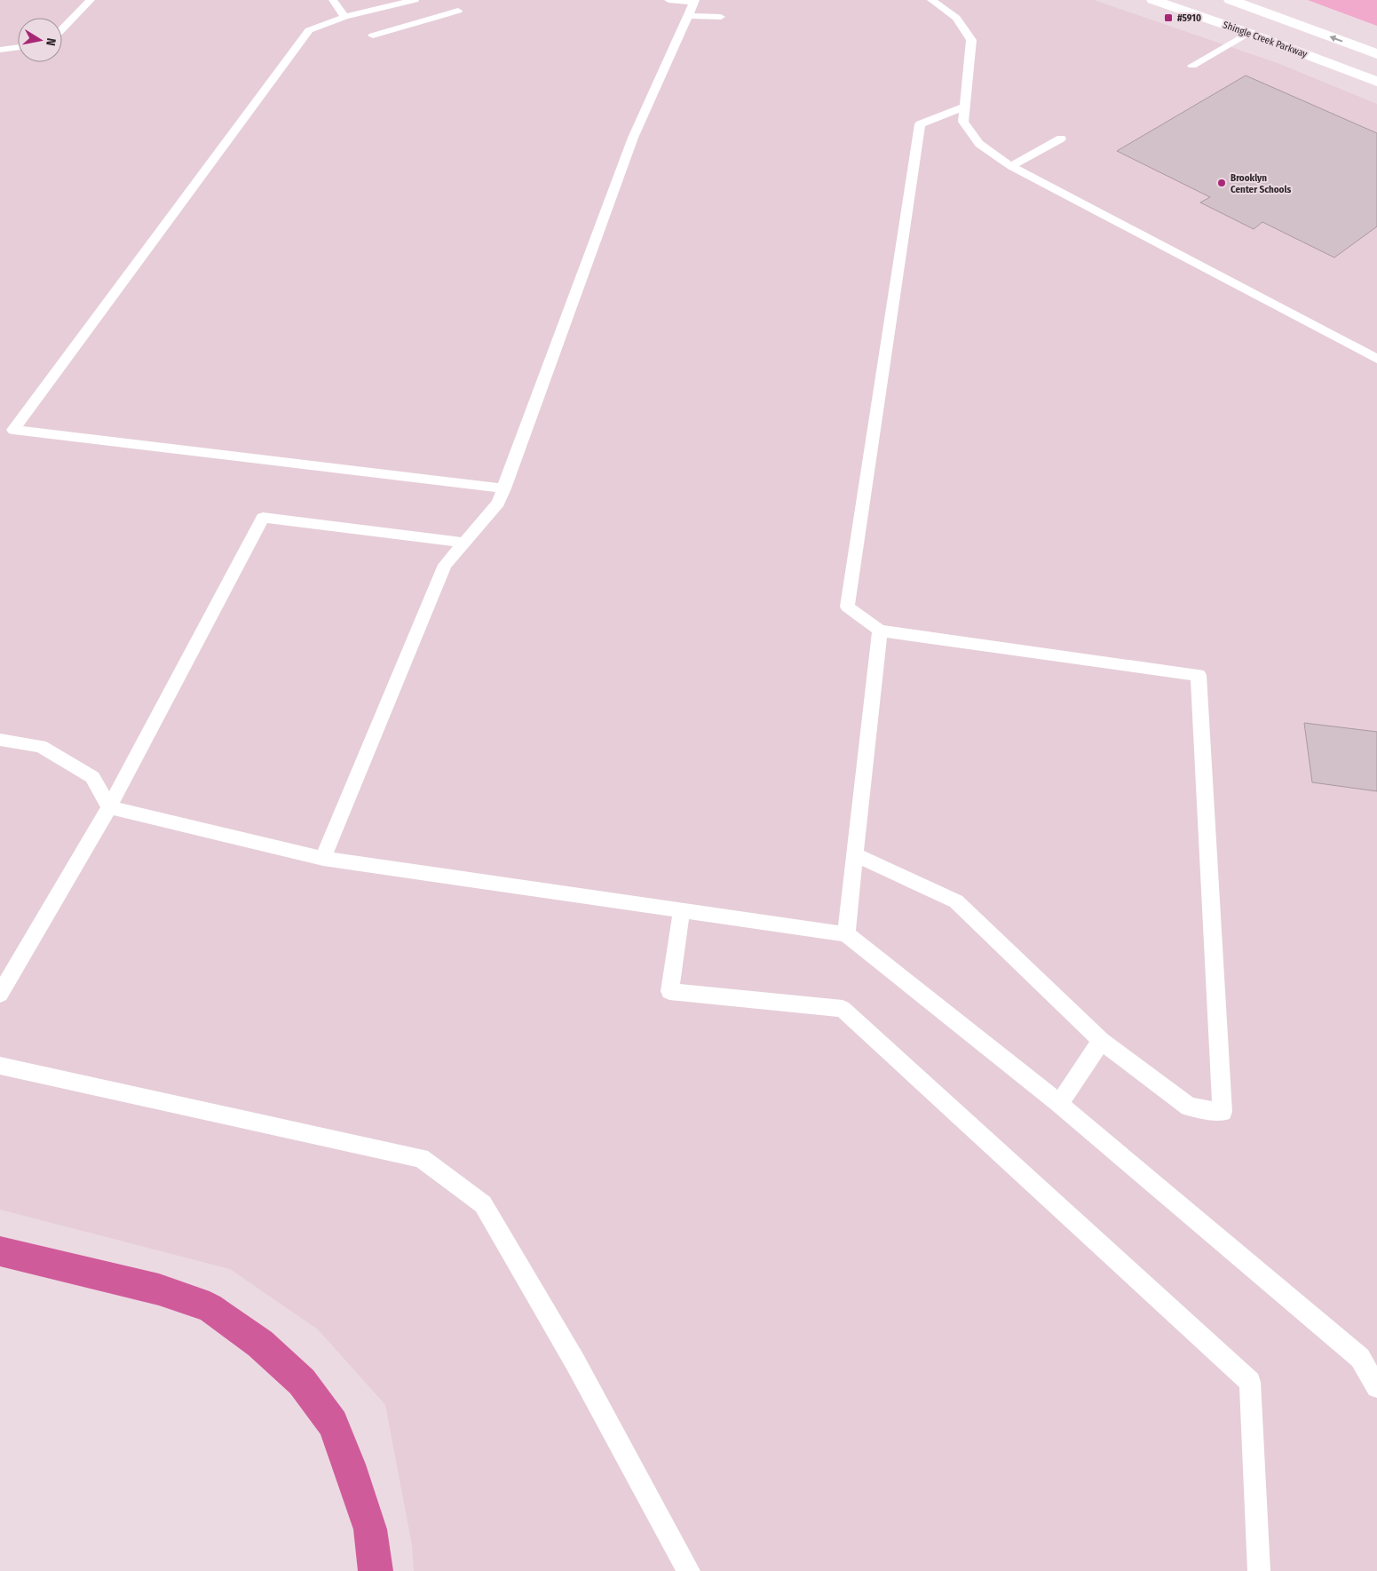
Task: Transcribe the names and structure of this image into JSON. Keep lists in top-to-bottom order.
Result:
{
  "streets": {
    "street": ["Shingle Creek Parkway"]
  },
  "places": {
    "transit": ["#5910"],
    "other": ["Brooklyn Center Schools"]
  },
  "north": "right"
}
